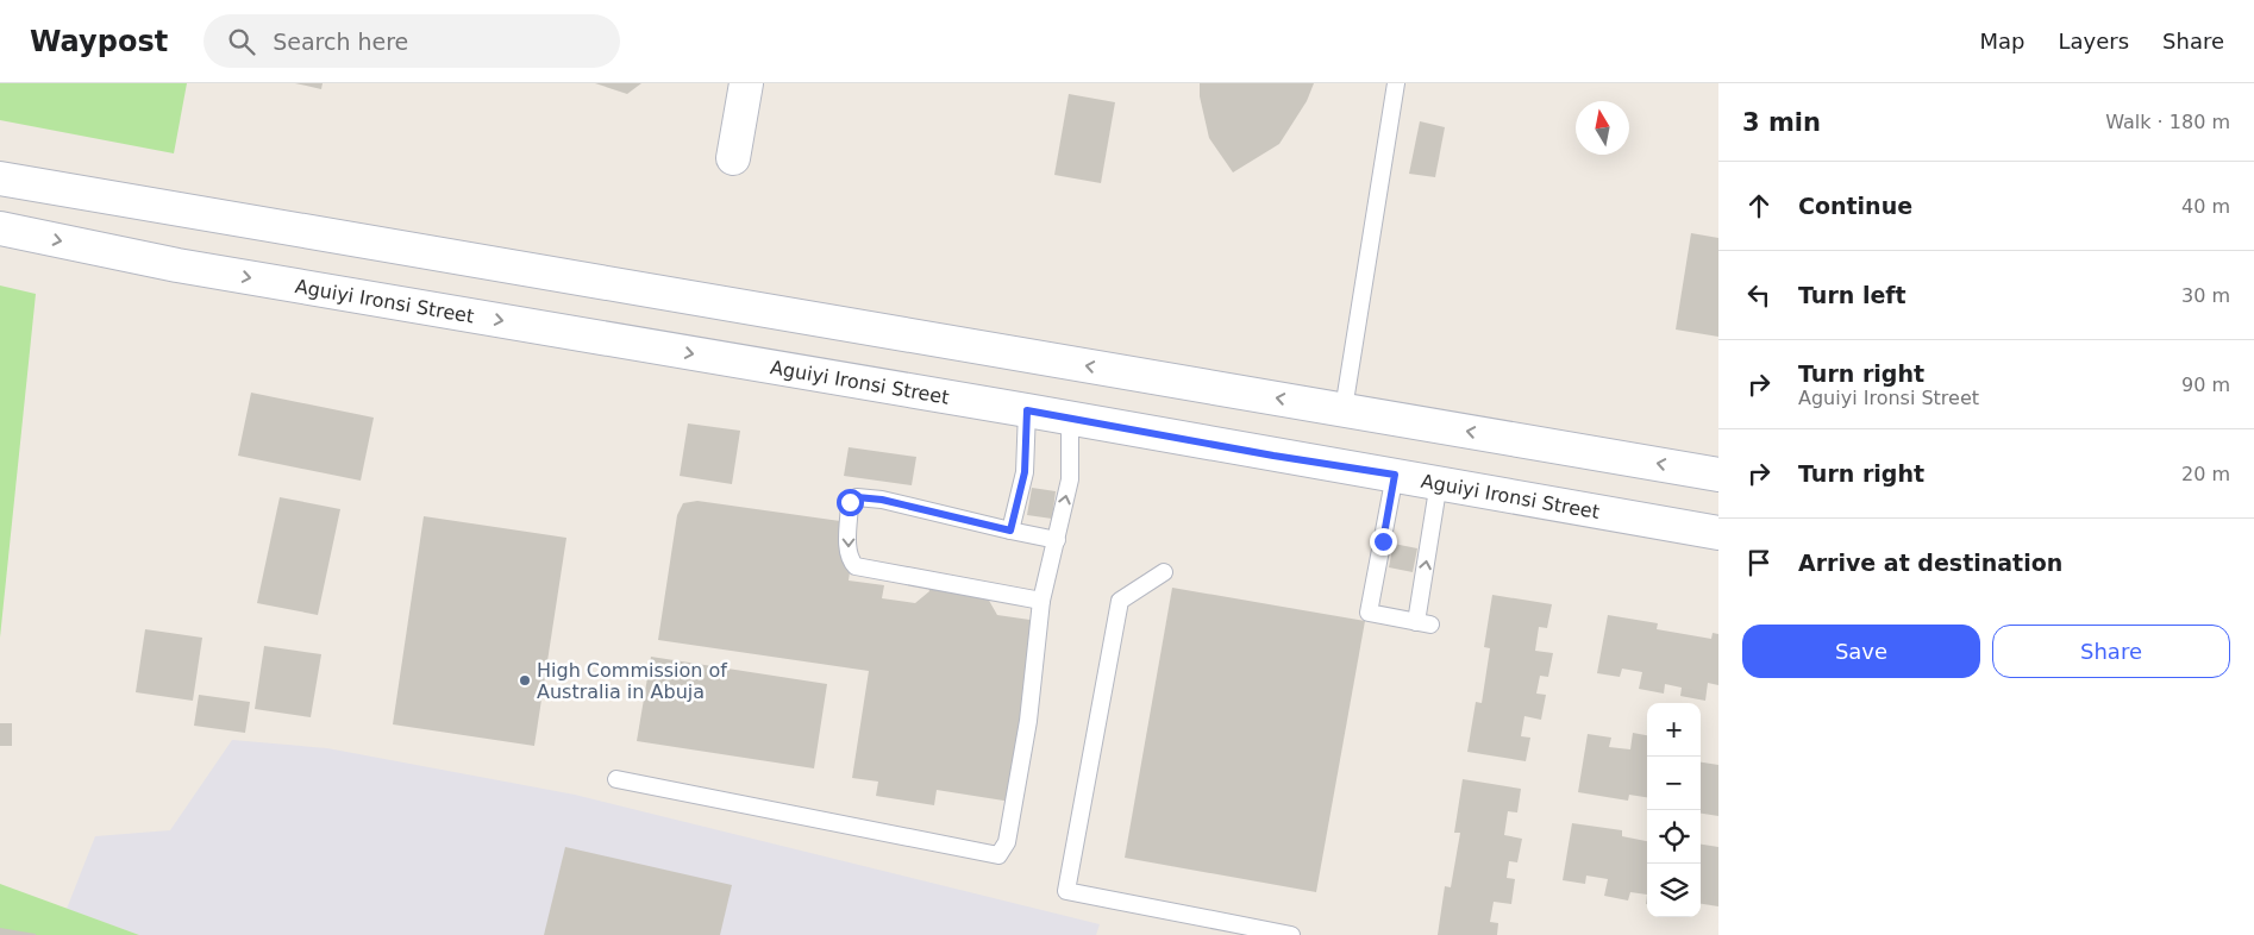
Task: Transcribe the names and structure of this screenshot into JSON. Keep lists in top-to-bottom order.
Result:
{
  "streets": {
    "main road": ["Aguiyi Ironsi Street"]
  },
  "places": ["High Commission of Australia in Abuja"],
  "north": "top",
  "page": {
    "header": "Waypost",
    "search": "Search here",
    "nav": ["Map", "Layers", "Share"],
    "heading": ["3 min", "Walk · 180 m"],
    "list": [
      ["Continue", "40 m"],
      ["Turn left", "30 m"],
      ["Turn right", "Aguiyi Ironsi Street", "90 m"],
      ["Turn right", "20 m"],
      "Arrive at destination"
    ],
    "buttons": ["Save", "Share"],
    "map_buttons": ["+", "−"]
  }
}
